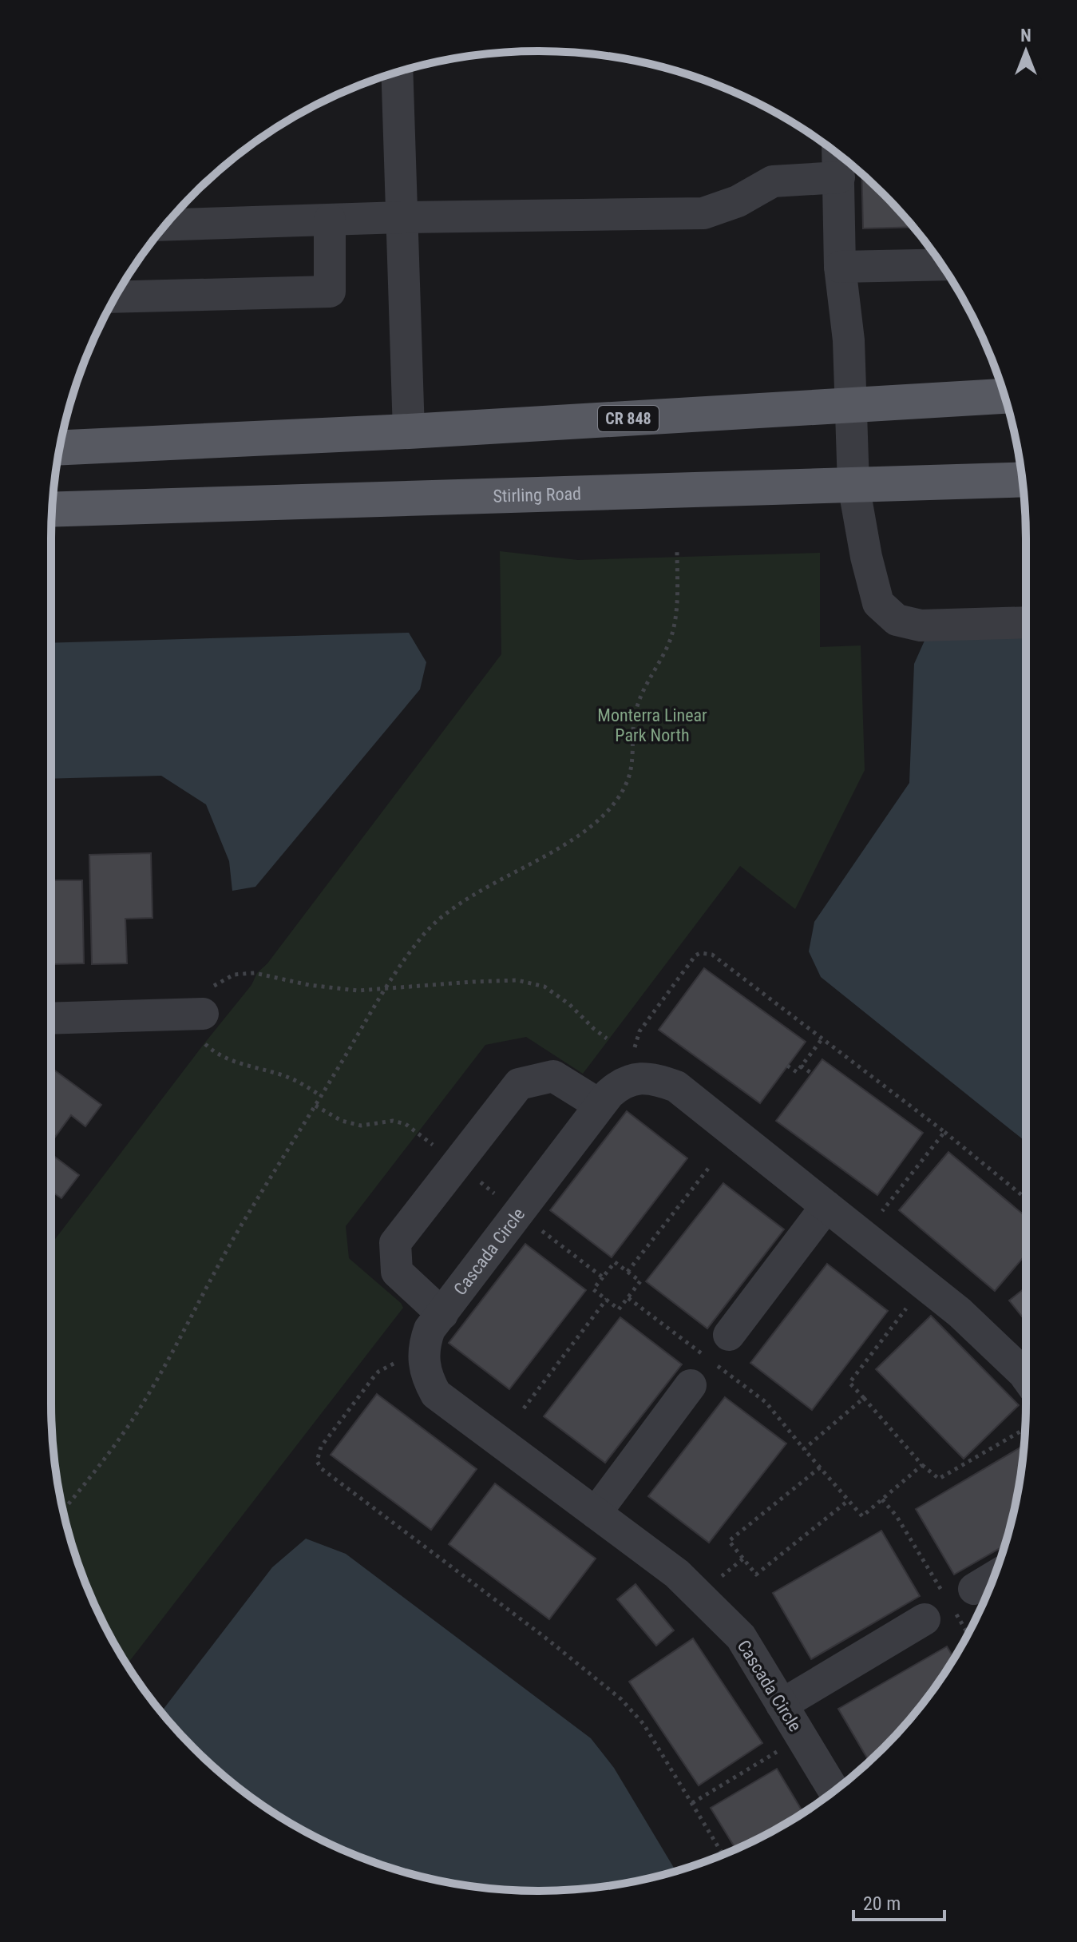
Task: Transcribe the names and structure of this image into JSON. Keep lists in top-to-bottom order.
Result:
{
  "streets": {
    "main road": ["CR 848", "Stirling Road"],
    "street": ["Cascada Circle"]
  },
  "parks": ["Monterra Linear Park North"],
  "scale_bar": "20 m",
  "north": "top"
}
